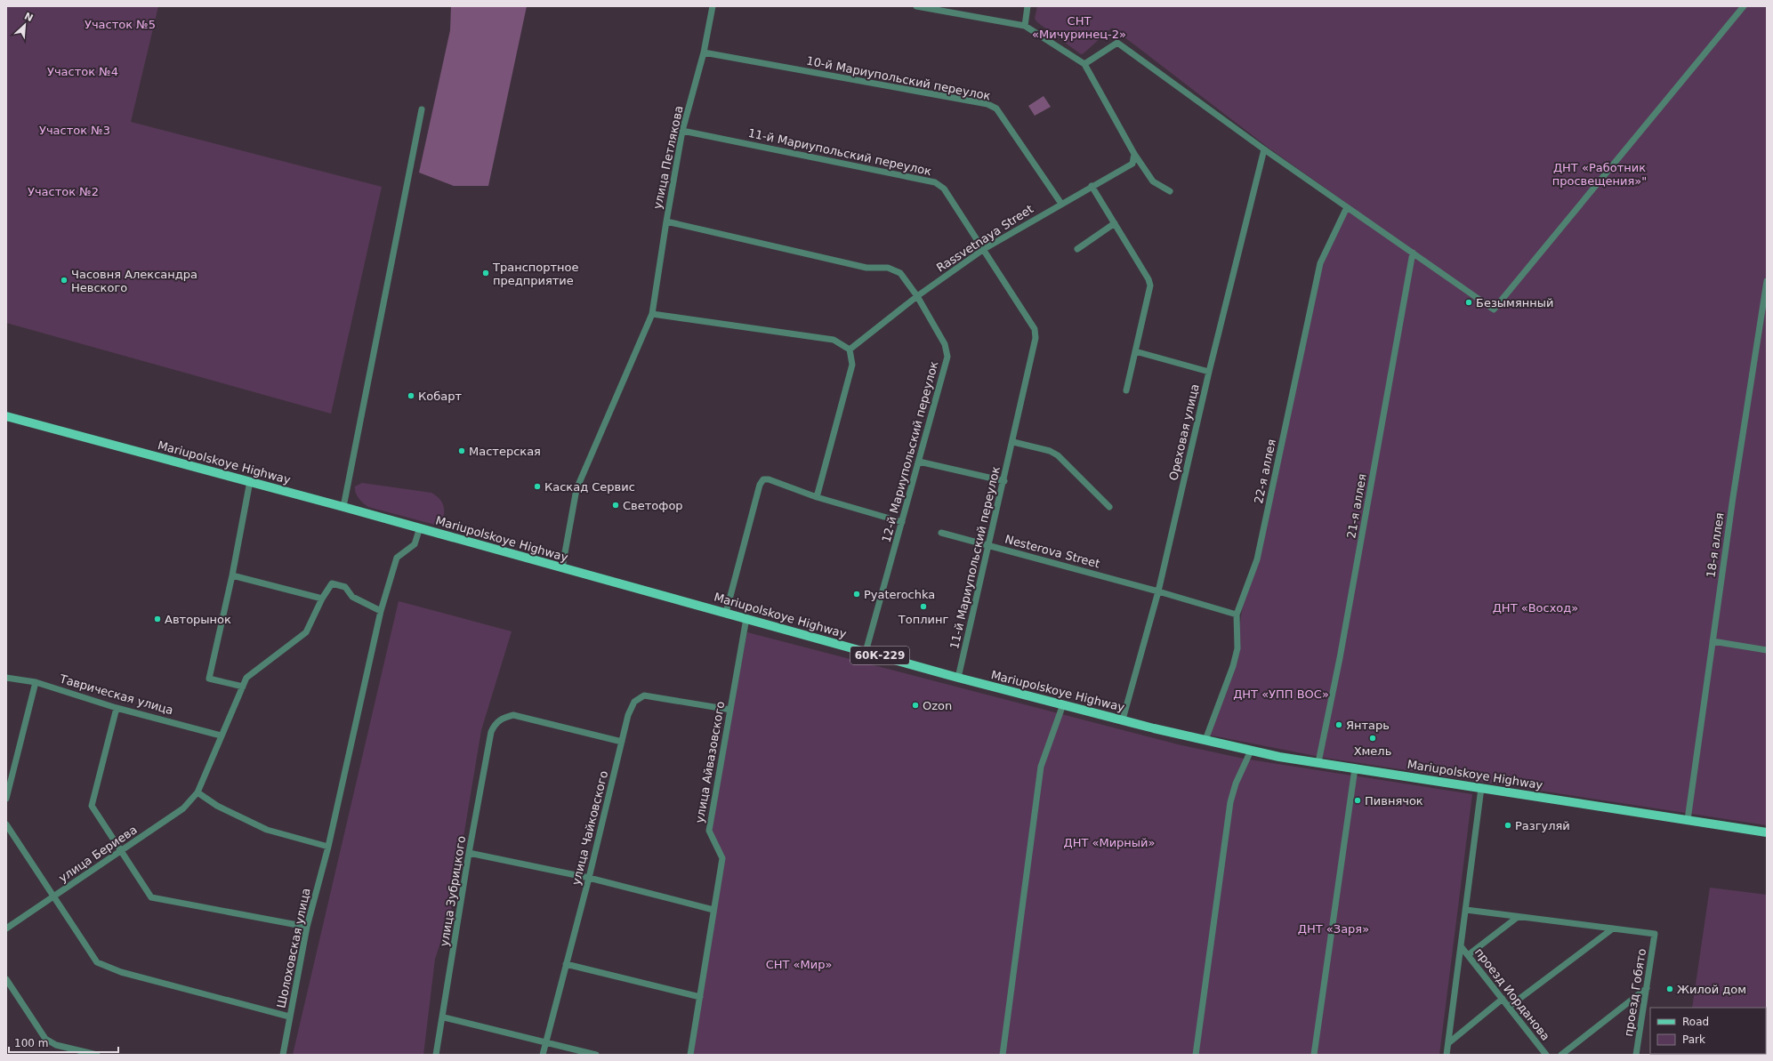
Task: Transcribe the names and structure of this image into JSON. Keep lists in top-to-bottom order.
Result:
{
  "streets": {
    "main road": ["Mariupolskoye Highway", "60К-229"],
    "street": [
      "10-й Мариупольский переулок",
      "11-й Мариупольский переулок",
      "улица Петлякова",
      "Rassvetnaya Street",
      "Ореховая улица",
      "12-й Мариупольский переулок",
      "22-я аллея",
      "21-я аллея",
      "18-я аллея",
      "Nesterova Street",
      "Таврическая улица",
      "улица Айвазовского",
      "улица Чайковского",
      "улица Бериева",
      "улица Зубрицкого",
      "Шолоховская улица",
      "проезд Гобято",
      "проезд Иорданова"
    ]
  },
  "crossings": [
    ["10-й Мариупольский переулок", "улица Петлякова"],
    ["10-й Мариупольский переулок", "Rassvetnaya Street"],
    ["11-й Мариупольский переулок", "улица Петлякова"],
    ["11-й Мариупольский переулок", "Rassvetnaya Street"],
    ["11-й Мариупольский переулок", "Mariupolskoye Highway"],
    ["11-й Мариупольский переулок", "Nesterova Street"],
    ["улица Петлякова", "12-й Мариупольский переулок"],
    ["улица Петлякова", "Mariupolskoye Highway"],
    ["Rassvetnaya Street", "12-й Мариупольский переулок"],
    ["Ореховая улица", "Mariupolskoye Highway"],
    ["Ореховая улица", "Nesterova Street"],
    ["12-й Мариупольский переулок", "Mariupolskoye Highway"],
    ["Mariupolskoye Highway", "22-я аллея"],
    ["Mariupolskoye Highway", "21-я аллея"],
    ["Mariupolskoye Highway", "18-я аллея"],
    ["Mariupolskoye Highway", "улица Айвазовского"],
    ["Mariupolskoye Highway", "Шолоховская улица"],
    ["22-я аллея", "Nesterova Street"],
    ["Таврическая улица", "улица Бериева"],
    ["улица Айвазовского", "улица Чайковского"],
    ["улица Чайковского", "улица Зубрицкого"],
    ["улица Бериева", "Шолоховская улица"]
  ],
  "parks": [
    "СНТ «Мичуринец-2»",
    "Участок №5",
    "Участок №4",
    "Участок №3",
    "ДНТ «Работник просвещения»\"",
    "Участок №2",
    "ДНТ «Восход»",
    "ДНТ «УПП ВОС»",
    "ДНТ «Мирный»",
    "ДНТ «Заря»",
    "СНТ «Мир»"
  ],
  "places": [
    "Транспортное предприятие",
    "Часовня Александра Невского",
    "Безымянный",
    "Кобарт",
    "Мастерская",
    "Каскад Сервис",
    "Светофор",
    "Pyaterochka",
    "Топлинг",
    "Авторынок",
    "Ozon",
    "Янтарь",
    "Хмель",
    "Пивнячок",
    "Разгуляй",
    "Жилой дом"
  ],
  "legend": ["Road", "Park"],
  "scale_bar": "100 m",
  "north": "top right"
}
